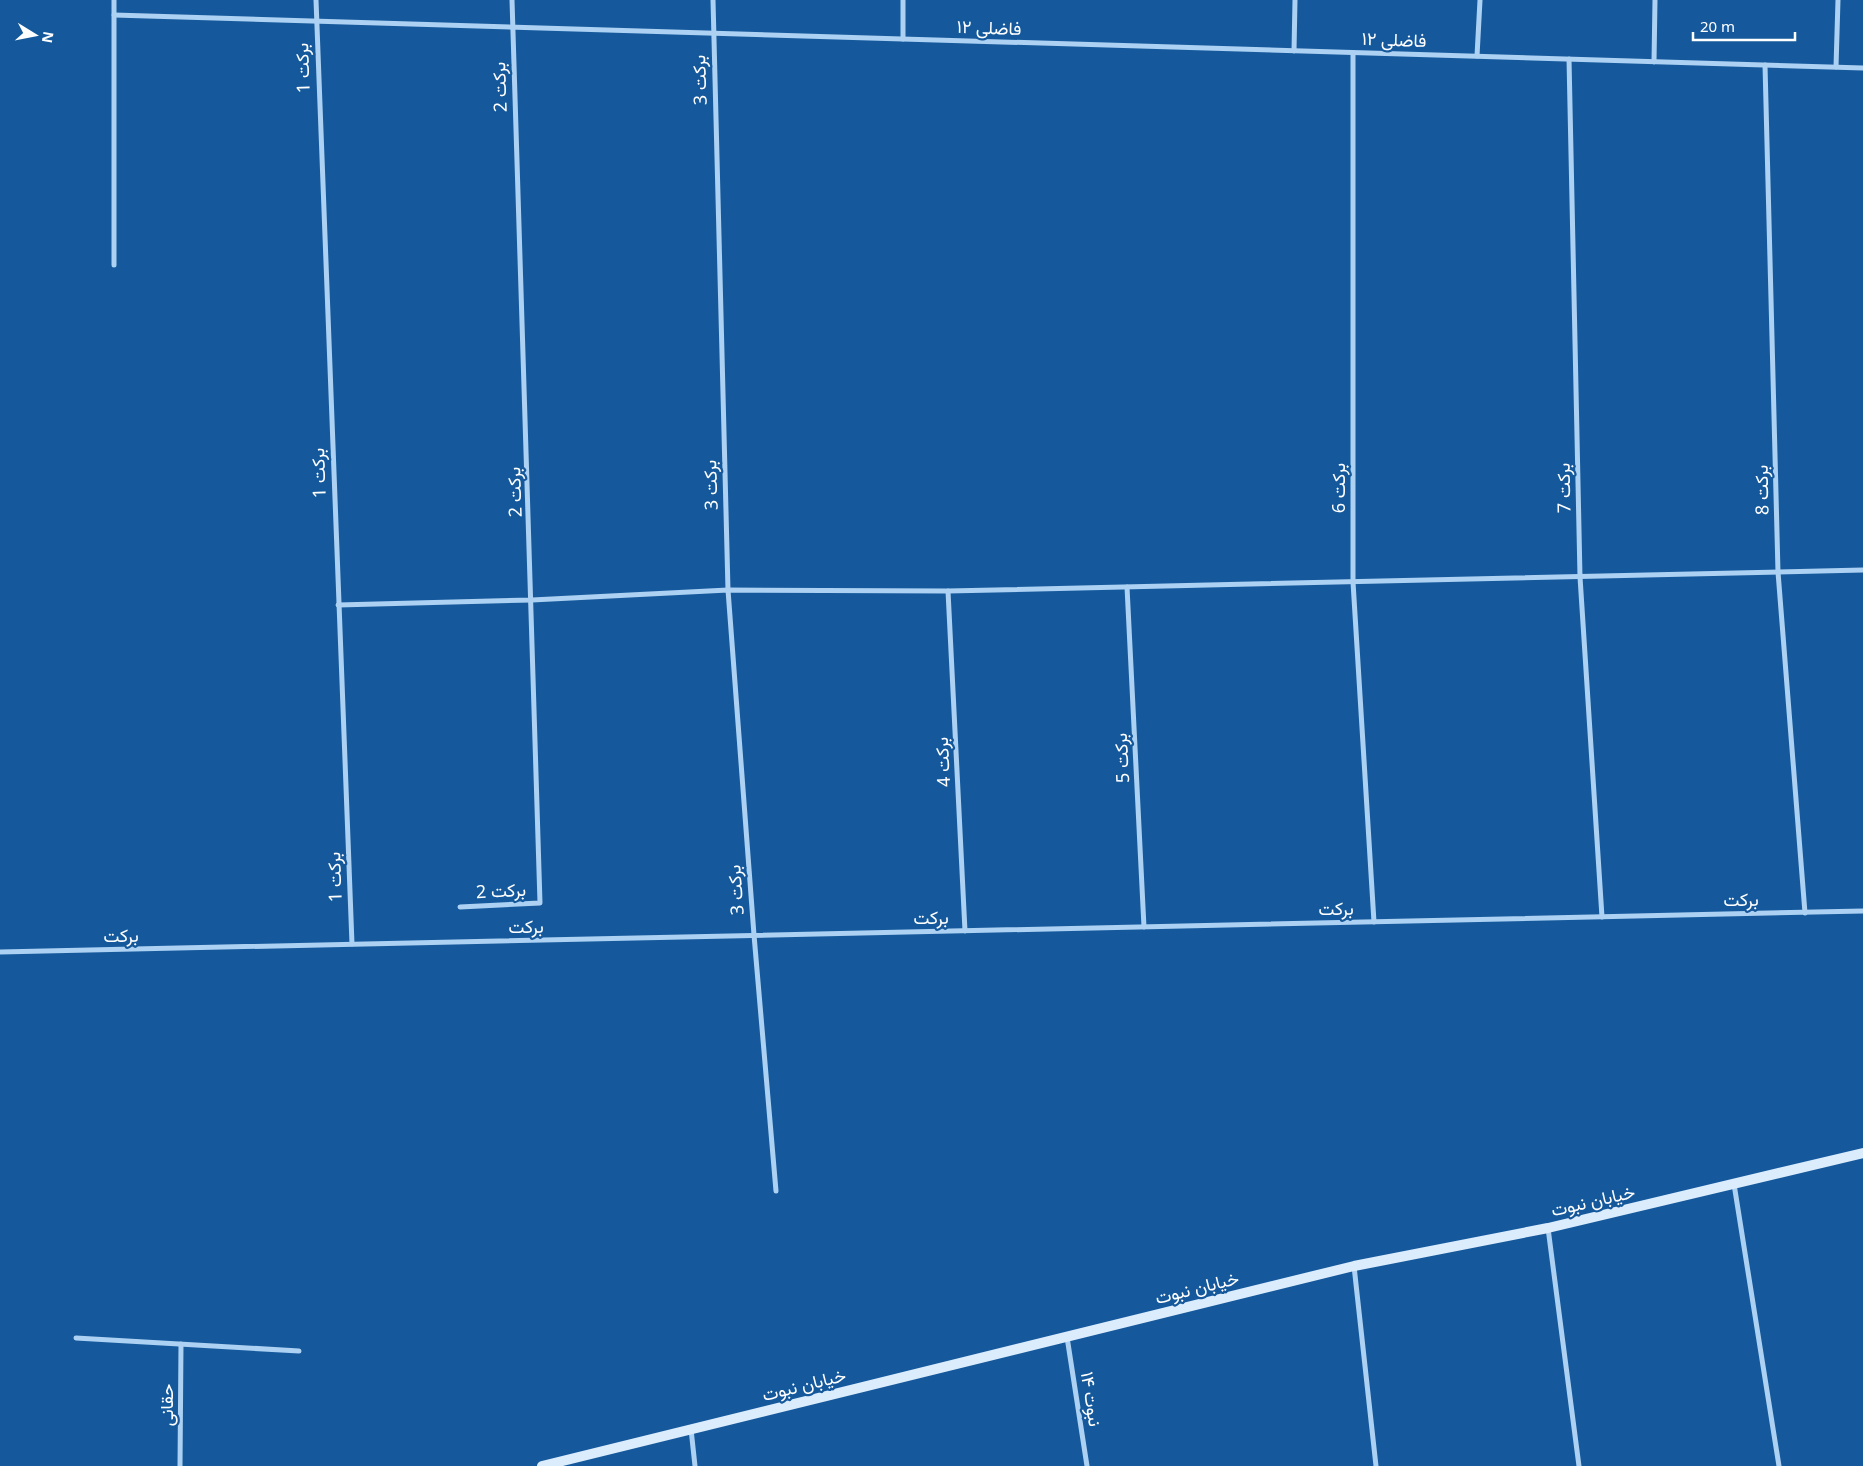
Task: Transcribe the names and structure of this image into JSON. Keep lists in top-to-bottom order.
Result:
{
  "streets": {
    "street": [
      "فاضلی ۱۲",
      "برکت 1",
      "برکت 3",
      "برکت 2",
      "برکت 6",
      "برکت 7",
      "برکت 8",
      "برکت 5",
      "برکت 4",
      "برکت",
      "خیابان نبوت",
      "نبوت ۱۴",
      "حقانی"
    ]
  },
  "crossings": [
    ["فاضلی ۱۲", "برکت 1"],
    ["فاضلی ۱۲", "برکت 3"],
    ["فاضلی ۱۲", "برکت 2"],
    ["فاضلی ۱۲", "برکت 6"],
    ["فاضلی ۱۲", "برکت 7"],
    ["فاضلی ۱۲", "برکت 8"],
    ["برکت 1", "برکت"],
    ["برکت 3", "برکت"],
    ["برکت 6", "برکت"],
    ["برکت 7", "برکت"],
    ["برکت 8", "برکت"],
    ["برکت 5", "برکت"],
    ["برکت 4", "برکت"],
    ["خیابان نبوت", "نبوت ۱۴"]
  ],
  "scale_bar": "20 m",
  "north": "right"
}
